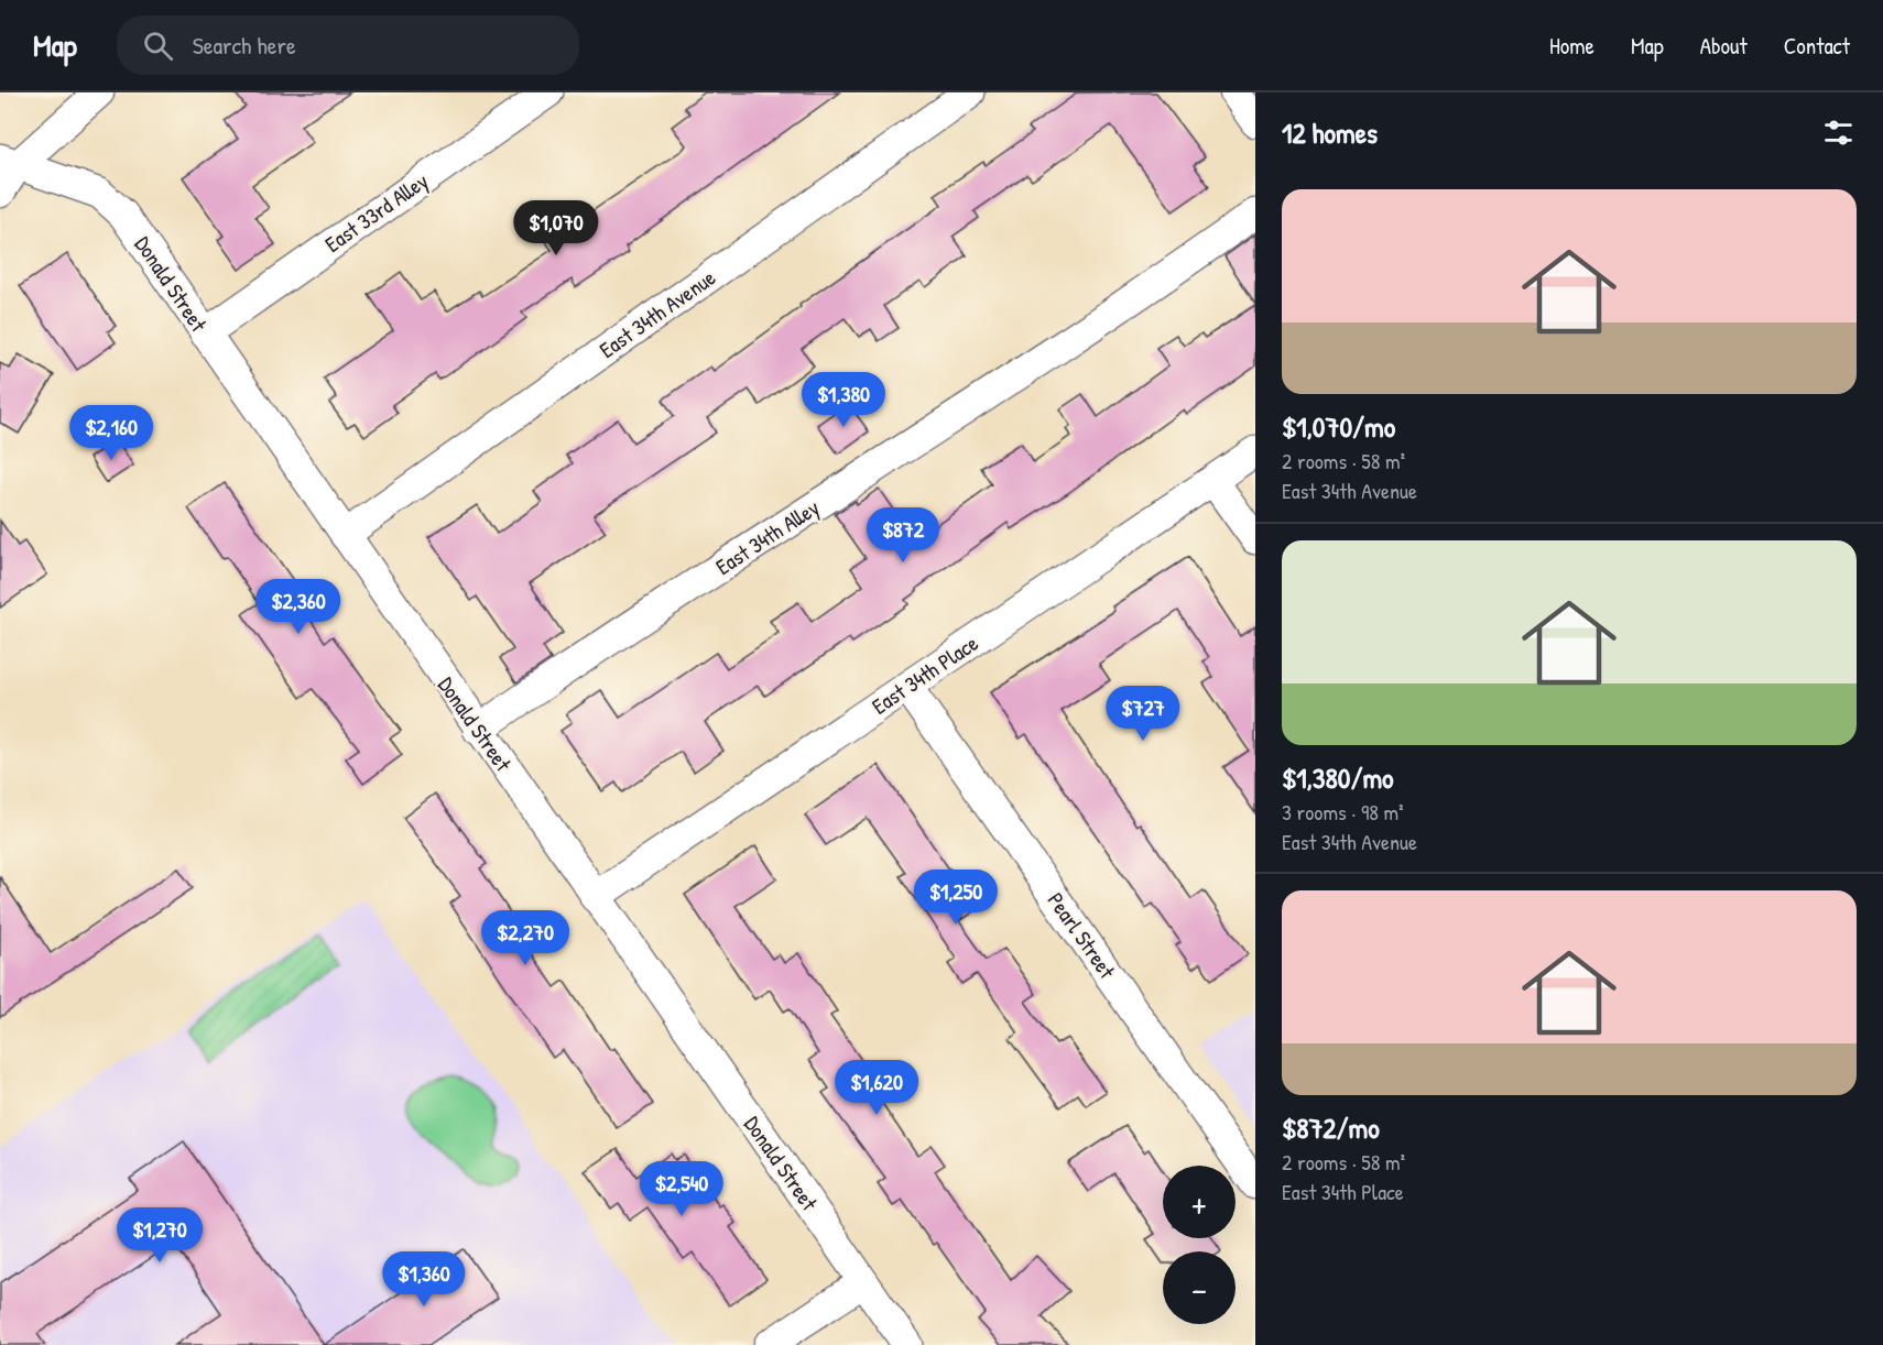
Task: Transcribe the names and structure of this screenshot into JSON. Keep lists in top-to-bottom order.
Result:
{
  "streets": {
    "street": [
      "East 33rd Alley",
      "Donald Street",
      "East 34th Avenue",
      "East 34th Alley",
      "East 34th Place",
      "Pearl Street"
    ]
  },
  "crossings": [
    ["East 33rd Alley", "Donald Street"],
    ["Donald Street", "East 34th Avenue"],
    ["Donald Street", "East 34th Alley"],
    ["Donald Street", "East 34th Place"],
    ["East 34th Place", "Pearl Street"]
  ],
  "page": {
    "header": "Map",
    "search": "Search here",
    "nav": [
      "Home",
      "Map",
      "About",
      "Contact"
    ],
    "heading": "12 homes",
    "list": [
      {
        "name": "$1,070/mo",
        "note": "2 rooms · 58 m² · East 34th Avenue"
      },
      {
        "name": "$1,380/mo",
        "note": "3 rooms · 98 m² · East 34th Avenue"
      },
      {
        "name": "$872/mo",
        "note": "2 rooms · 58 m² · East 34th Place"
      }
    ],
    "price": [
      "$1,070",
      "$1,380",
      "$2,160",
      "$872",
      "$2,360",
      "$727",
      "$1,250",
      "$2,270",
      "$1,620",
      "$2,540",
      "$1,270",
      "$1,360"
    ],
    "map_buttons": ["+", "−"]
  }
}
